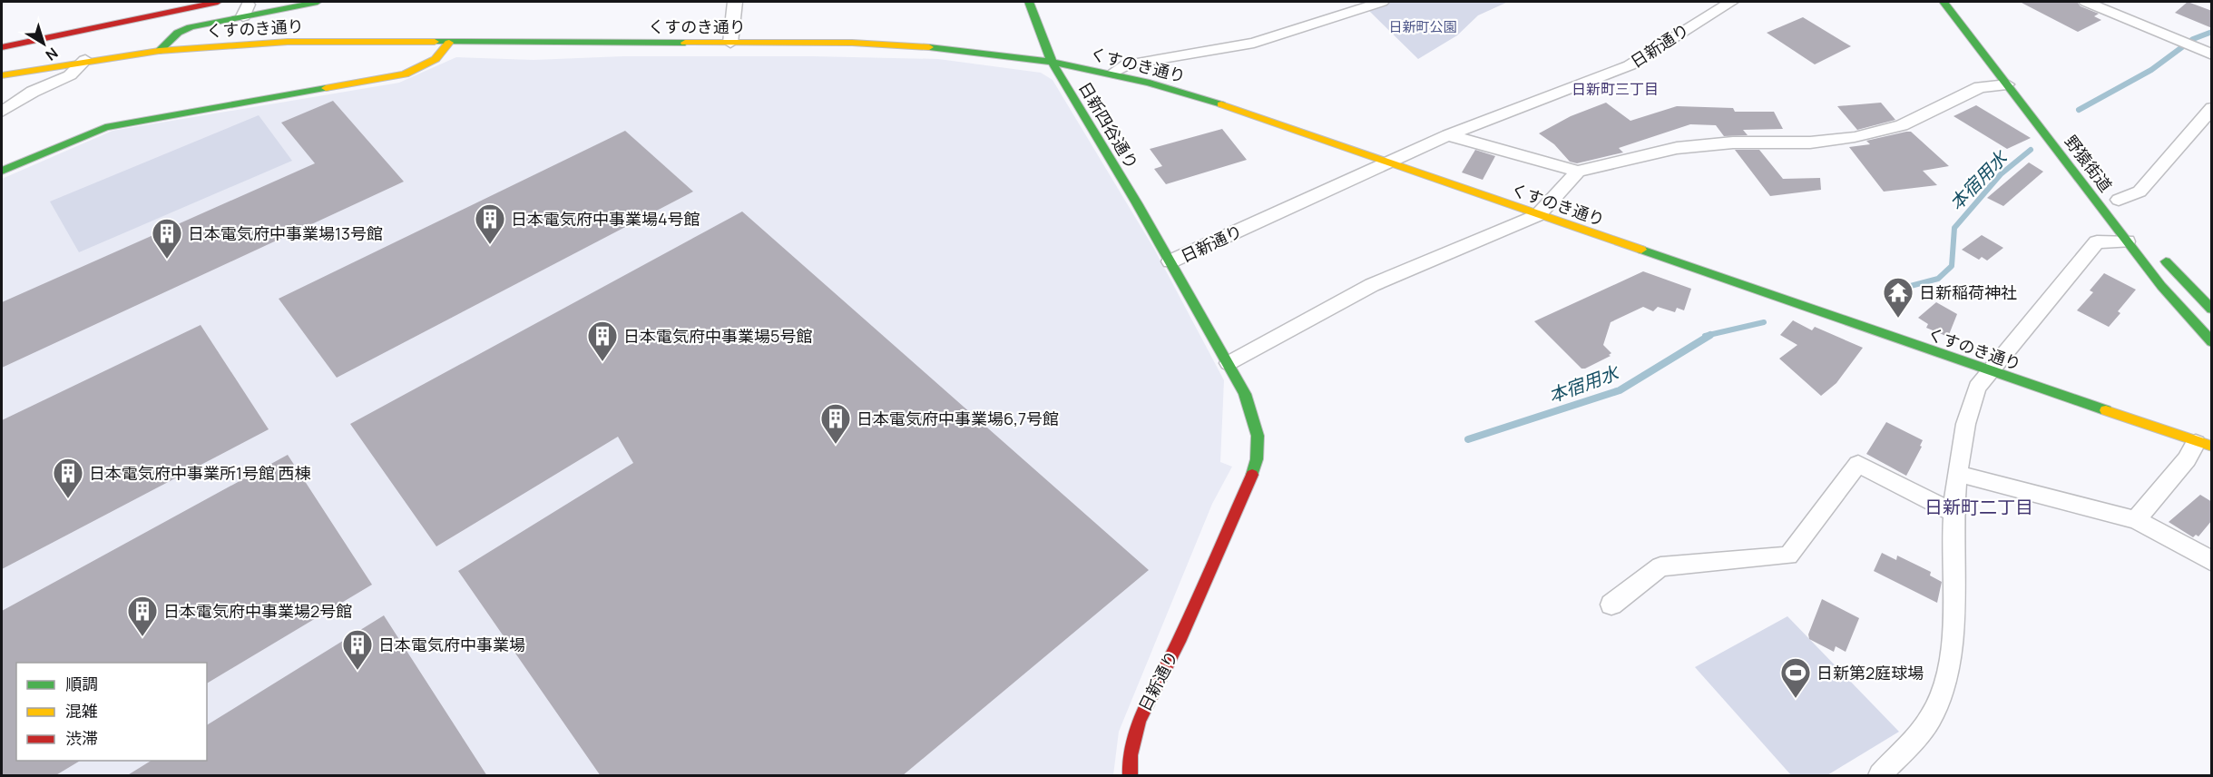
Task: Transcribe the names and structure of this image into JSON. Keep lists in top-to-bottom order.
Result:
{
  "streets": {
    "main road": [
      "くすのき通り",
      "日新通り",
      "日新四谷通り",
      "野猿街道"
    ]
  },
  "crossings": [
    ["くすのき通り", "日新通り"],
    ["くすのき通り", "日新四谷通り"],
    ["日新通り", "日新四谷通り"]
  ],
  "districts": ["日新町三丁目", "日新町二丁目"],
  "water": ["本宿用水"],
  "parks": ["日新町公園"],
  "places": {
    "building": [
      "日本電気府中事業場4号館",
      "日本電気府中事業場13号館",
      "日本電気府中事業場5号館",
      "日本電気府中事業場6,7号館",
      "日本電気府中事業所1号館 西棟",
      "日本電気府中事業場2号館",
      "日本電気府中事業場"
    ],
    "temple": ["日新稲荷神社"],
    "sports": ["日新第2庭球場"]
  },
  "legend": ["順調", "混雑", "渋滞"],
  "north": "bottom right"
}
